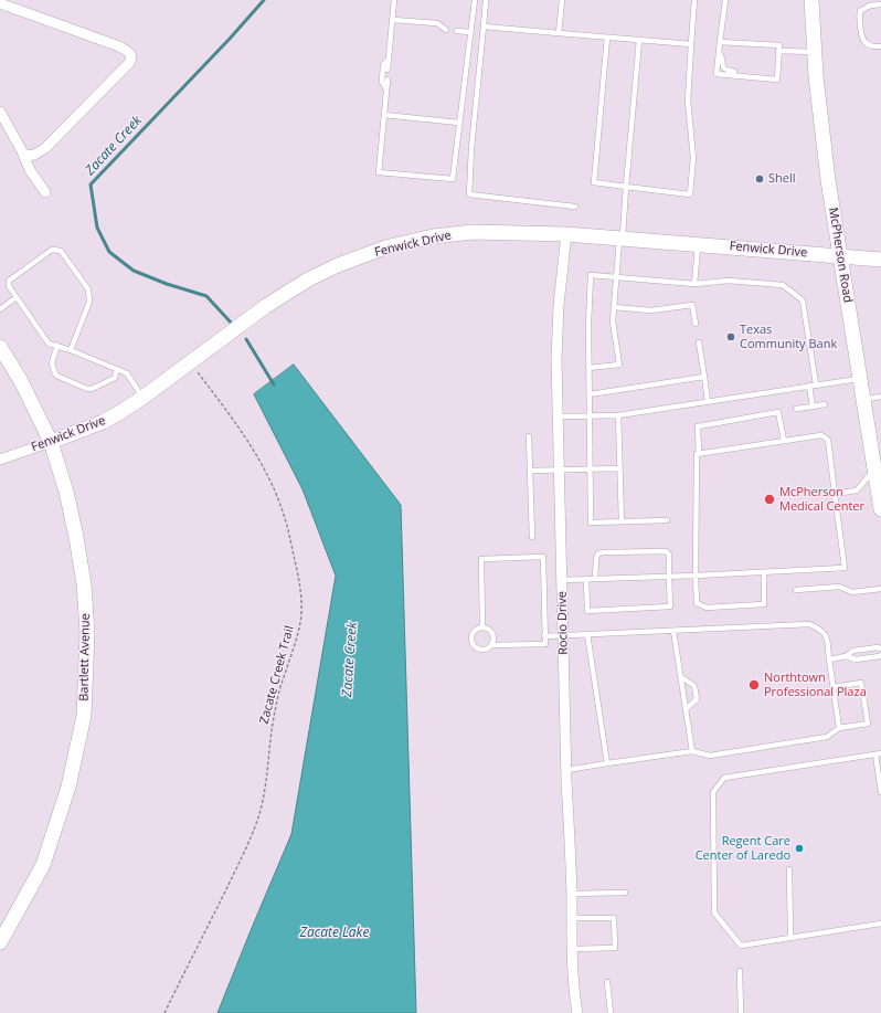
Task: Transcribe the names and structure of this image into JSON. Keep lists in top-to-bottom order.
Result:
{
  "streets": {
    "main road": ["Fenwick Drive", "McPherson Road", "Bartlett Avenue"],
    "street": ["Rocio Drive"],
    "path": ["Zacate Creek Trail"]
  },
  "crossings": [
    ["Fenwick Drive", "McPherson Road"],
    ["Fenwick Drive", "Rocio Drive"],
    ["Fenwick Drive", "Bartlett Avenue"]
  ],
  "water": ["Zacate Creek", "Zacate Lake"],
  "places": [
    "Shell",
    "Texas Community Bank",
    "McPherson Medical Center",
    "Northtown Professional Plaza",
    "Regent Care Center of Laredo"
  ]
}
